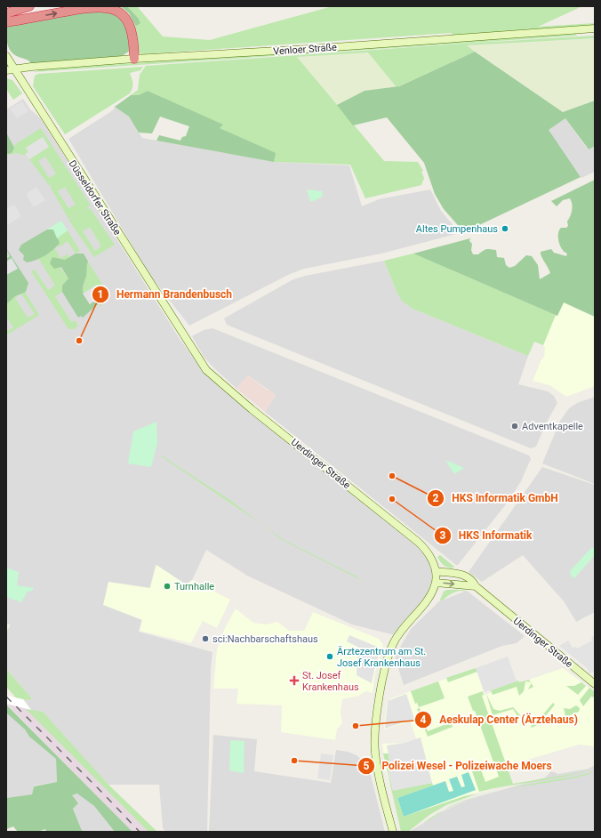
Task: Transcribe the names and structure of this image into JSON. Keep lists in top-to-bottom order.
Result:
{
  "streets": {
    "main road": ["Venloer Straße", "Düsseldorfer Straße", "Uerdinger Straße"]
  },
  "crossings": [
    ["Venloer Straße", "Düsseldorfer Straße"],
    ["Düsseldorfer Straße", "Uerdinger Straße"]
  ],
  "places": {
    "other": [
      "Altes Pumpenhaus",
      "Hermann Brandenbusch",
      "Adventkapelle",
      "HKS Informatik GmbH",
      "HKS Informatik",
      "Turnhalle",
      "sci:Nachbarschaftshaus",
      "Ärztezentrum am St. Josef Krankenhaus",
      "Aeskulap Center (Ärztehaus)",
      "Polizei Wesel - Polizeiwache Moers"
    ],
    "health": ["St. Josef Krankenhaus"]
  }
}
